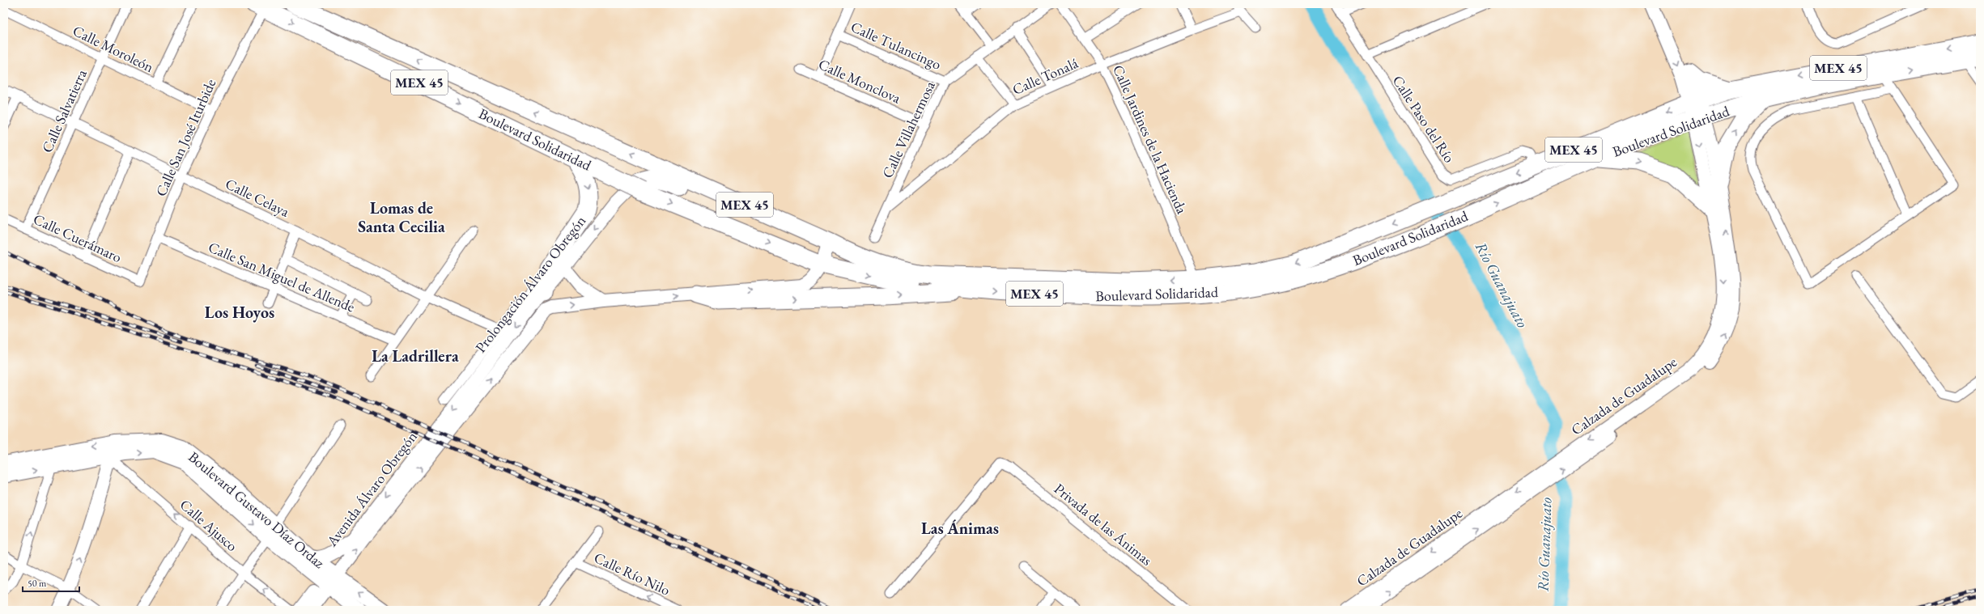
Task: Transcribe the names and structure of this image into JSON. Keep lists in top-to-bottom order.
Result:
{
  "streets": {
    "highway": ["MEX 45", "Boulevard Solidaridad"],
    "main road": ["Boulevard Gustavo Díaz Ordaz"],
    "street": [
      "Calle Tulancingo",
      "Calle Moroleón",
      "Calle Tonalá",
      "Calle Monclova",
      "Calle Salvatierra",
      "Calle Paso del Río",
      "Calle Villahermosa",
      "Calle San José Iturbide",
      "Calle Jardines de la Hacienda",
      "Calle Celaya",
      "Calle Cuerámaro",
      "Calle San Miguel de Allende",
      "Prolongación Álvaro Obregón",
      "Calzada de Guadalupe",
      "Avenida Álvaro Obregón",
      "Privada de las Ánimas",
      "Calle Ajusco",
      "Calle Río Nilo"
    ]
  },
  "crossings": [
    ["Calle Tulancingo", "Calle Villahermosa"],
    ["Calle Moroleón", "Calle Salvatierra"],
    ["Calle Moroleón", "Calle San José Iturbide"],
    ["Calle Tonalá", "Calle Villahermosa"],
    ["Calle Tonalá", "Calle Jardines de la Hacienda"],
    ["Calle Monclova", "Calle Villahermosa"],
    ["Calle Salvatierra", "Calle Celaya"],
    ["Calle Salvatierra", "Calle Cuerámaro"],
    ["Calle Paso del Río", "Boulevard Solidaridad"],
    ["Boulevard Solidaridad", "Calle San José Iturbide"],
    ["Boulevard Solidaridad", "Calle Jardines de la Hacienda"],
    ["Boulevard Solidaridad", "Prolongación Álvaro Obregón"],
    ["Boulevard Solidaridad", "Calzada de Guadalupe"],
    ["Calle San José Iturbide", "Calle Celaya"],
    ["Calle San José Iturbide", "Calle Cuerámaro"],
    ["Calle San José Iturbide", "Calle San Miguel de Allende"],
    ["Prolongación Álvaro Obregón", "Avenida Álvaro Obregón"],
    ["Avenida Álvaro Obregón", "Boulevard Gustavo Díaz Ordaz"],
    ["Boulevard Gustavo Díaz Ordaz", "Calle Ajusco"]
  ],
  "one_way": ["Calle Ajusco", "Calle Río Nilo"],
  "districts": [
    "Lomas de Santa Cecilia",
    "Los Hoyos",
    "La Ladrillera",
    "Las Ánimas"
  ],
  "water": ["Río Guanajuato"],
  "scale_bar": "50 m"
}
